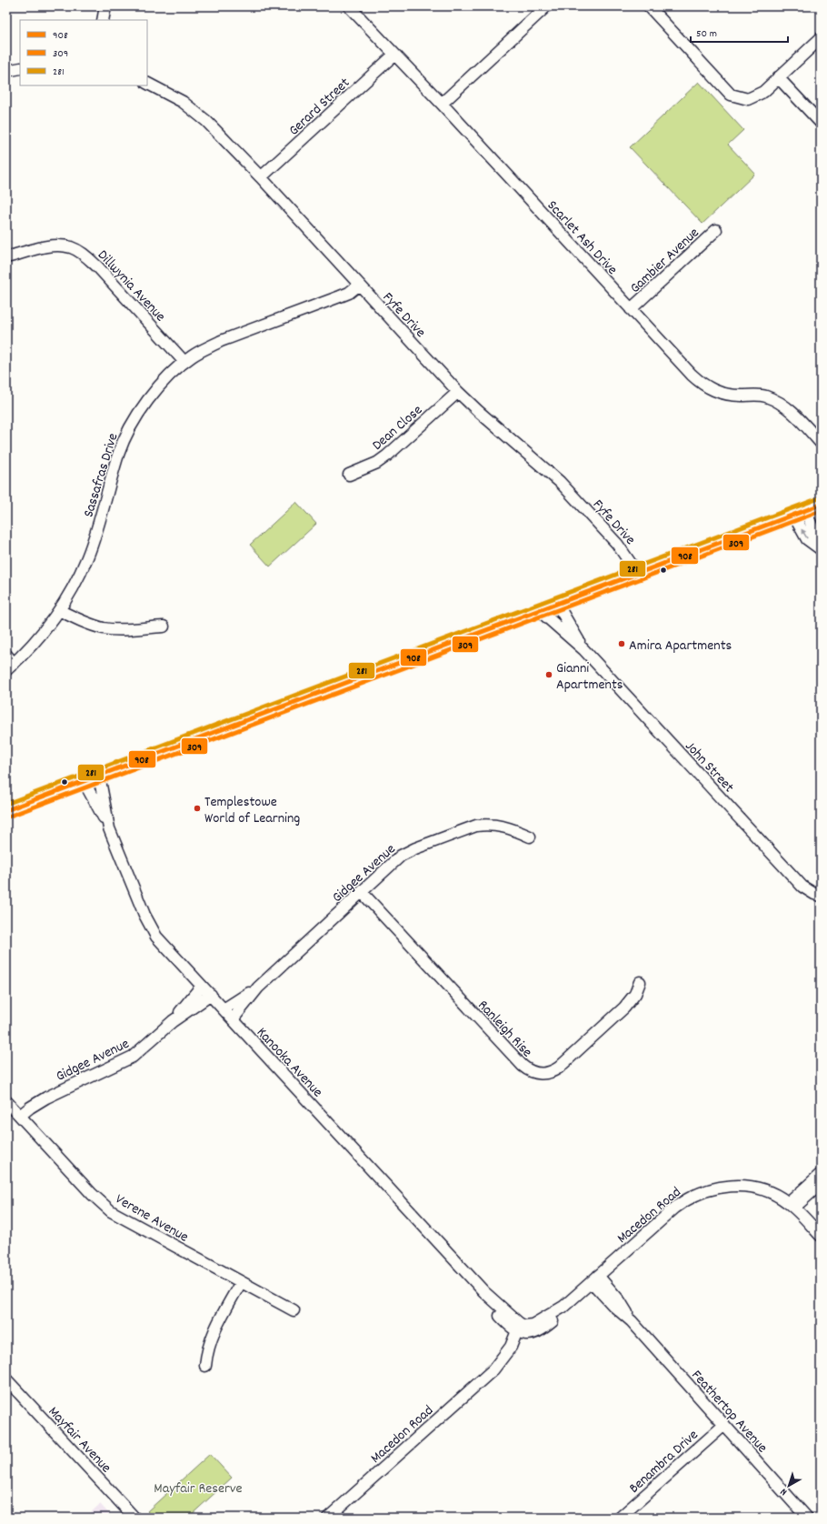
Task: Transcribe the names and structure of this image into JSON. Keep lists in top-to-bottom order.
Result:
{
  "streets": {
    "street": [
      "Gerard Street",
      "Scarlet Ash Drive",
      "Gambier Avenue",
      "Dillwynia Avenue",
      "Fyfe Drive",
      "Dean Close",
      "Sassafras Drive",
      "John Street",
      "Gidgee Avenue",
      "Ranleigh Rise",
      "Kanooka Avenue",
      "Macedon Road",
      "Verene Avenue",
      "Feathertop Avenue",
      "Mayfair Avenue",
      "Benambra Drive"
    ]
  },
  "crossings": [
    ["Gerard Street", "Scarlet Ash Drive"],
    ["Gerard Street", "Fyfe Drive"],
    ["Scarlet Ash Drive", "Gambier Avenue"],
    ["Dillwynia Avenue", "Sassafras Drive"],
    ["Fyfe Drive", "Dean Close"],
    ["Fyfe Drive", "Sassafras Drive"],
    ["Gidgee Avenue", "Ranleigh Rise"],
    ["Gidgee Avenue", "Kanooka Avenue"],
    ["Gidgee Avenue", "Verene Avenue"],
    ["Kanooka Avenue", "Macedon Road"],
    ["Macedon Road", "Feathertop Avenue"],
    ["Feathertop Avenue", "Benambra Drive"]
  ],
  "parks": ["Mayfair Reserve"],
  "places": ["Amira Apartments", "Gianni Apartments", "Templestowe World of Learning"],
  "lines": ["transit line 281", "transit line 908", "transit line 309"],
  "legend": ["908", "309", "281"],
  "scale_bar": "50 m",
  "north": "bottom left"
}
